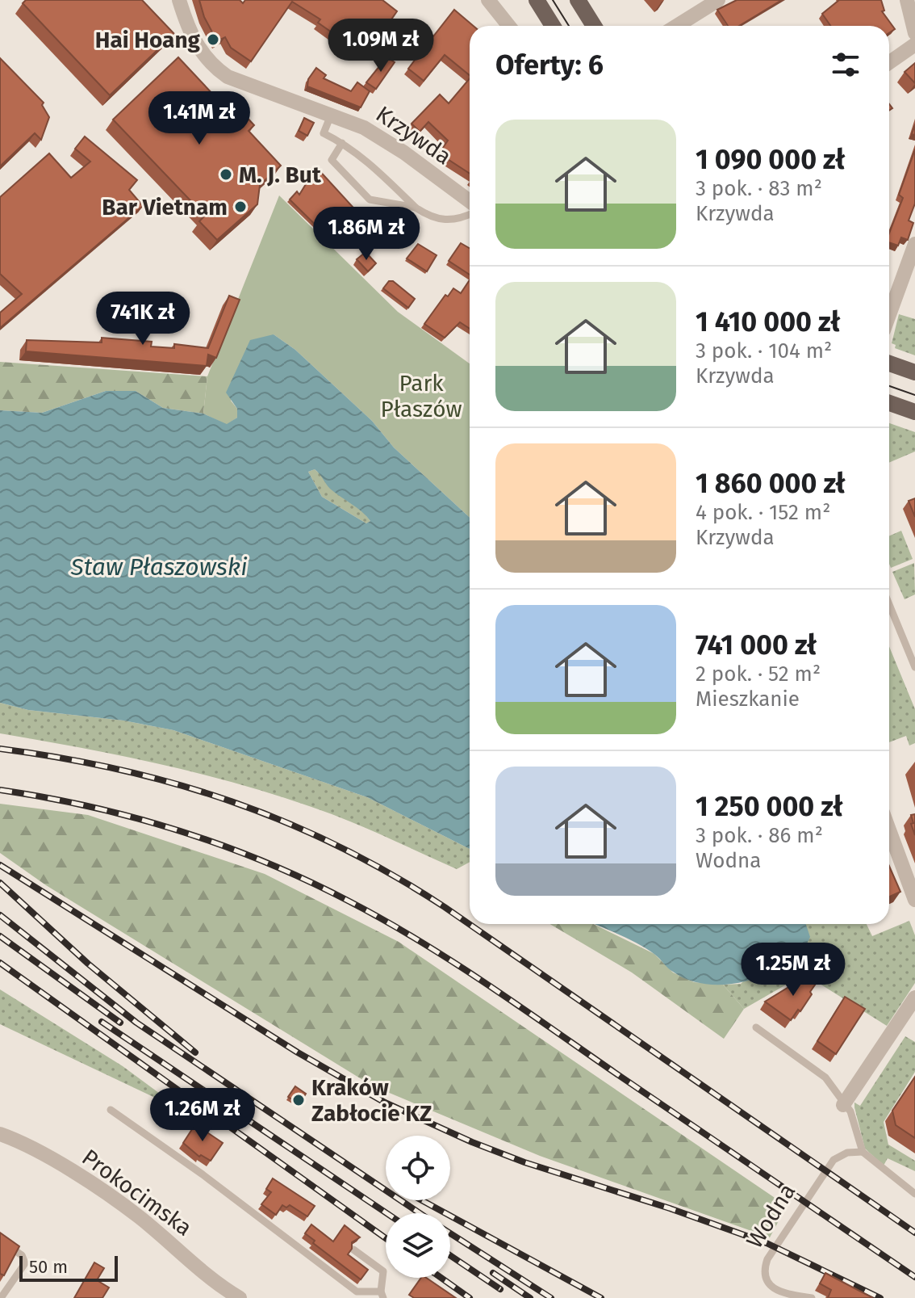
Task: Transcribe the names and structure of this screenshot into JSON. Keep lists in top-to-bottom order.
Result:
{
  "streets": {
    "street": ["Krzywda", "Prokocimska"],
    "lane": ["Wodna"]
  },
  "water": ["Staw Płaszowski"],
  "parks": ["Park Płaszów"],
  "places": [
    "Hai Hoang",
    "M. J. But",
    "Bar Vietnam",
    "Kraków Zabłocie KZ"
  ],
  "scale_bar": "50 m",
  "page": {
    "price": [
      "1.09M zł",
      "1.41M zł",
      "1.86M zł",
      "741K zł",
      "1.25M zł",
      "1.26M zł"
    ],
    "heading": "Oferty: 6",
    "list": [
      {
        "name": "1 090 000 zł",
        "note": "3 pok. · 83 m² · Krzywda"
      },
      {
        "name": "1 410 000 zł",
        "note": "3 pok. · 104 m² · Krzywda"
      },
      {
        "name": "1 860 000 zł",
        "note": "4 pok. · 152 m² · Krzywda"
      },
      {
        "name": "741 000 zł",
        "note": "2 pok. · 52 m² · Mieszkanie"
      },
      {
        "name": "1 250 000 zł",
        "note": "3 pok. · 86 m² · Wodna"
      }
    ],
    "scale": "50 m"
  }
}
